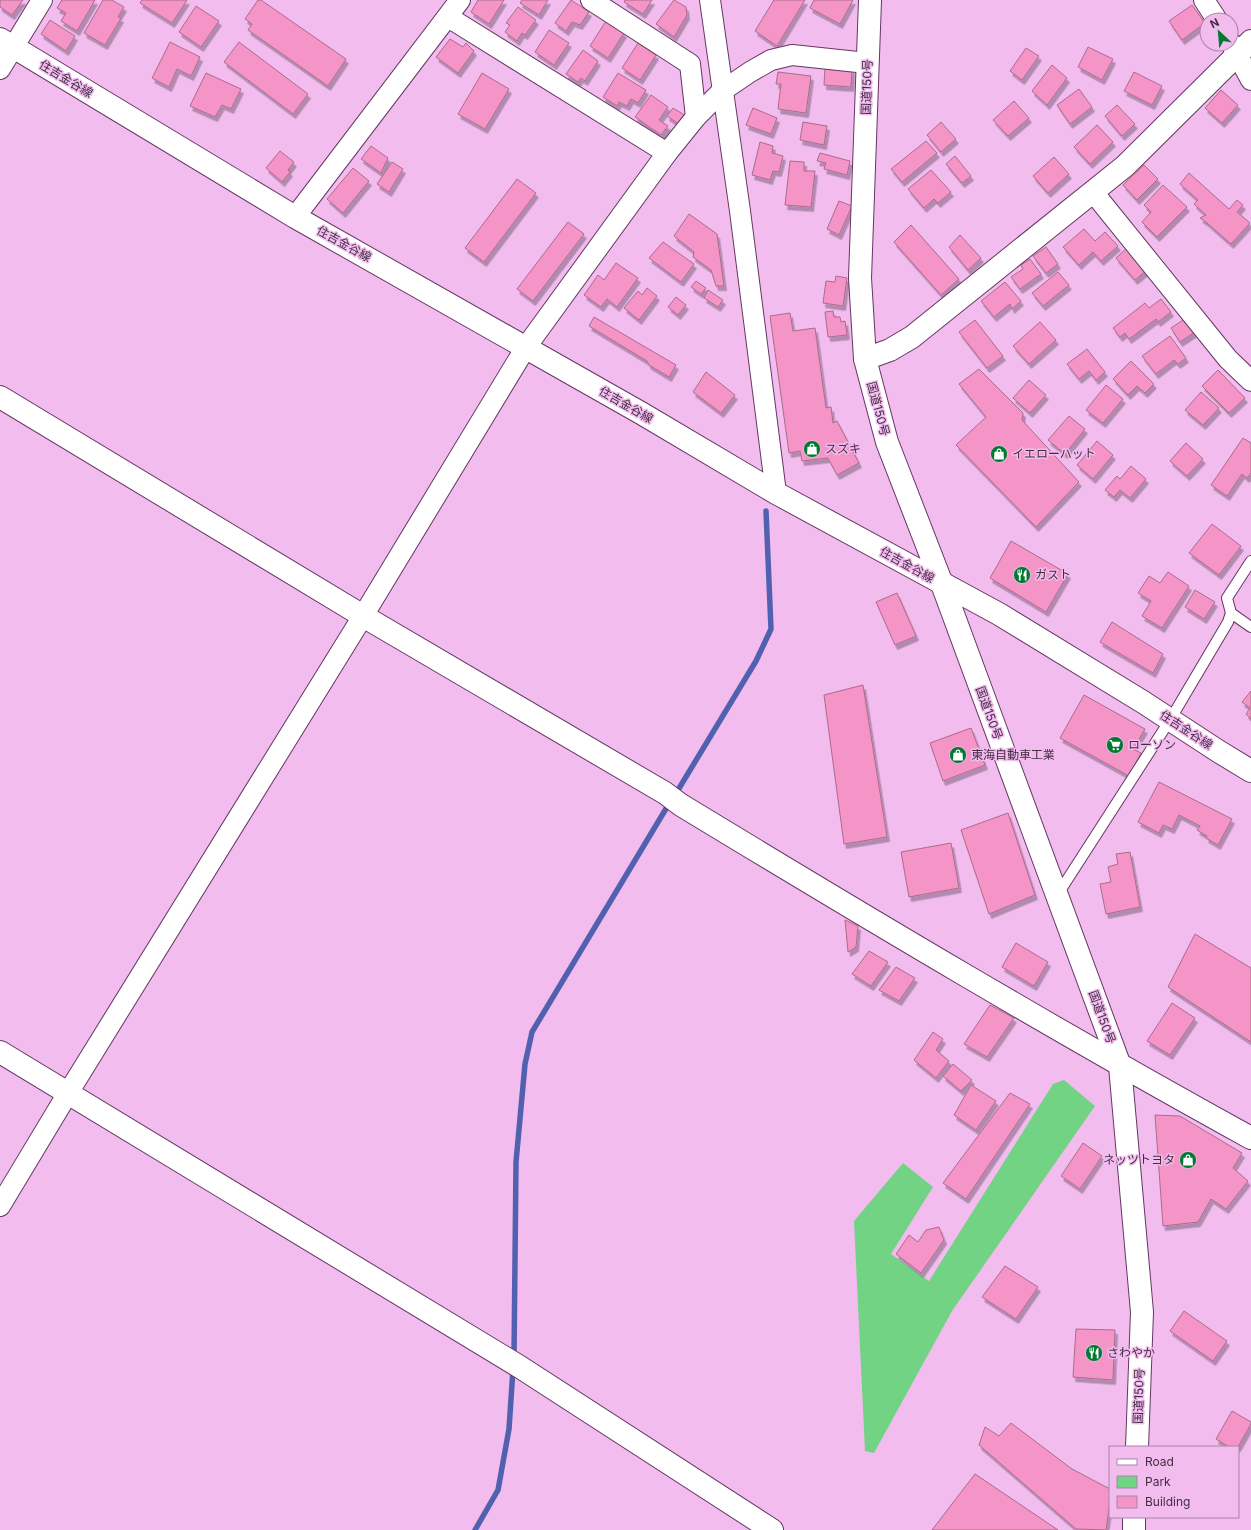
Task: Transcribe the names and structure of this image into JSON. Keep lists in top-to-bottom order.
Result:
{
  "streets": {
    "main road": ["住吉金谷線", "国道150号"]
  },
  "crossings": [
    ["住吉金谷線", "国道150号"]
  ],
  "places": {
    "shop": [
      "スズキ",
      "イエローハット",
      "東海自動車工業",
      "ネッツトヨタ"
    ],
    "restaurant": ["ガスト", "さわやか"],
    "supermarket": ["ローソン"]
  },
  "legend": ["Road", "Park", "Building"],
  "north": "top left"
}
